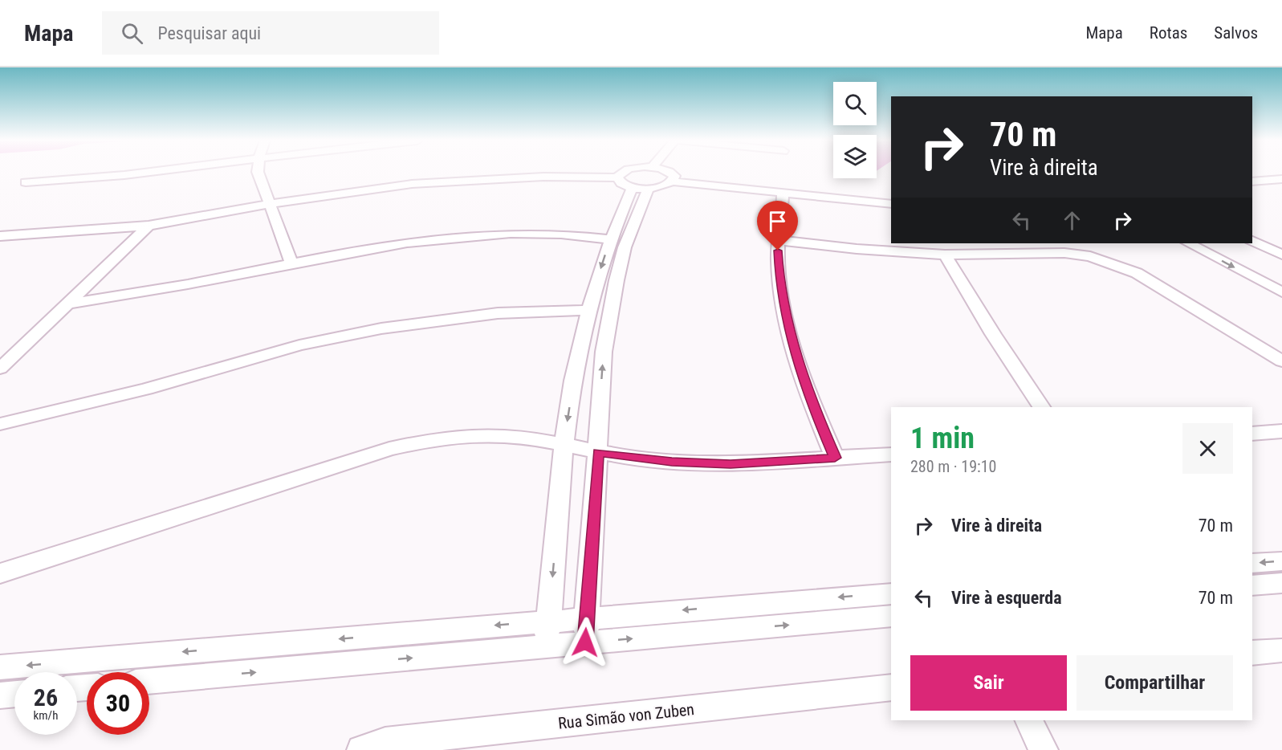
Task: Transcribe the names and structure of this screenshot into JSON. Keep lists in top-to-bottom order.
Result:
{
  "streets": {
    "street": ["Rua Simão von Zuben"]
  },
  "page": {
    "header": "Mapa",
    "search": "Pesquisar aqui",
    "nav": ["Mapa", "Rotas", "Salvos"],
    "turn": ["70 m", "Vire à direita"],
    "heading": ["1 min", "280 m · 19:10"],
    "list": [
      {
        "name": "Vire à direita",
        "value": "70 m"
      },
      {
        "name": "Vire à esquerda",
        "value": "70 m"
      }
    ],
    "buttons": ["Sair", "Compartilhar"],
    "speed": "26 km/h",
    "limit": "30"
  }
}
